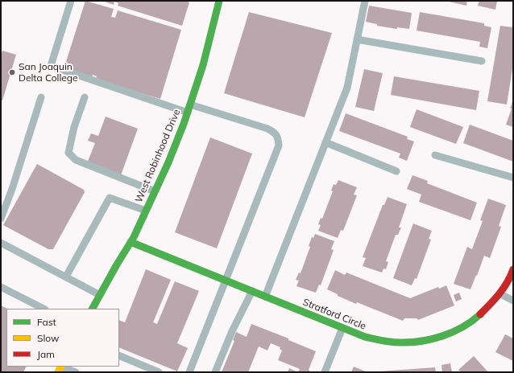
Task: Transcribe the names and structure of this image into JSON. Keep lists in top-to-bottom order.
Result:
{
  "streets": {
    "street": ["West Robinhood Drive", "Stratford Circle"]
  },
  "crossings": [
    ["West Robinhood Drive", "Stratford Circle"]
  ],
  "places": ["San Joaquin Delta College"],
  "legend": ["Fast", "Slow", "Jam"]
}
